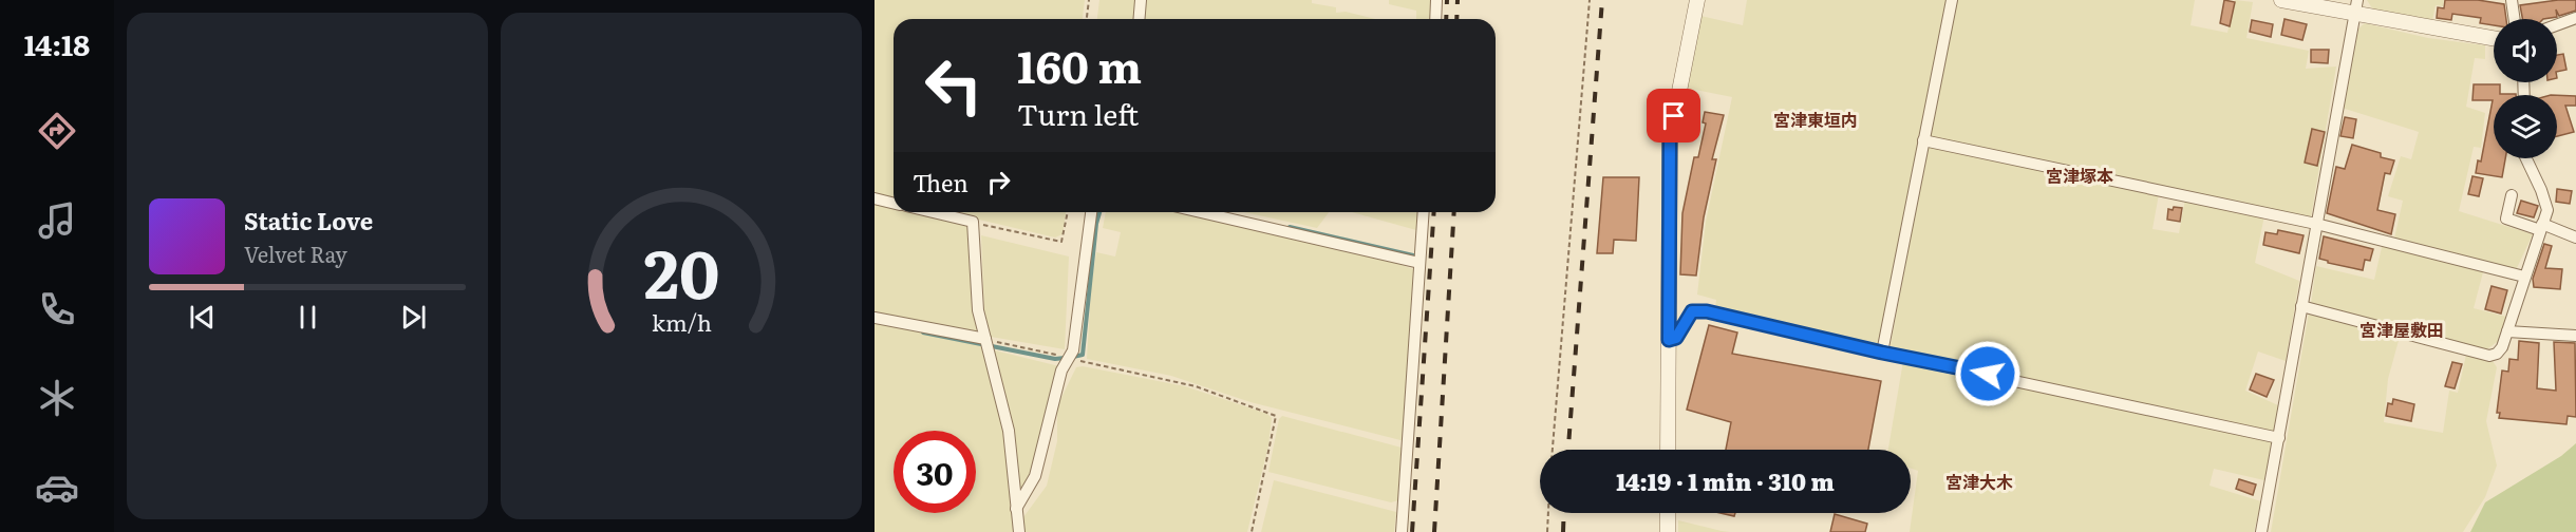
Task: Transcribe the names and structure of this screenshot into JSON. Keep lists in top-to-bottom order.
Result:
{
  "districts": [
    "宮津東垣内",
    "宮津塚本",
    "宮津屋敷田",
    "宮津大木"
  ],
  "page": {
    "tabs": "14:18",
    "turn": ["160 m", "Turn left"],
    "then": "Then",
    "song": ["Static Love", "Velvet Ray"],
    "limit": "30",
    "trip": "14:19 · 1 min · 310 m",
    "gauge": ["20", "km/h"]
  }
}
